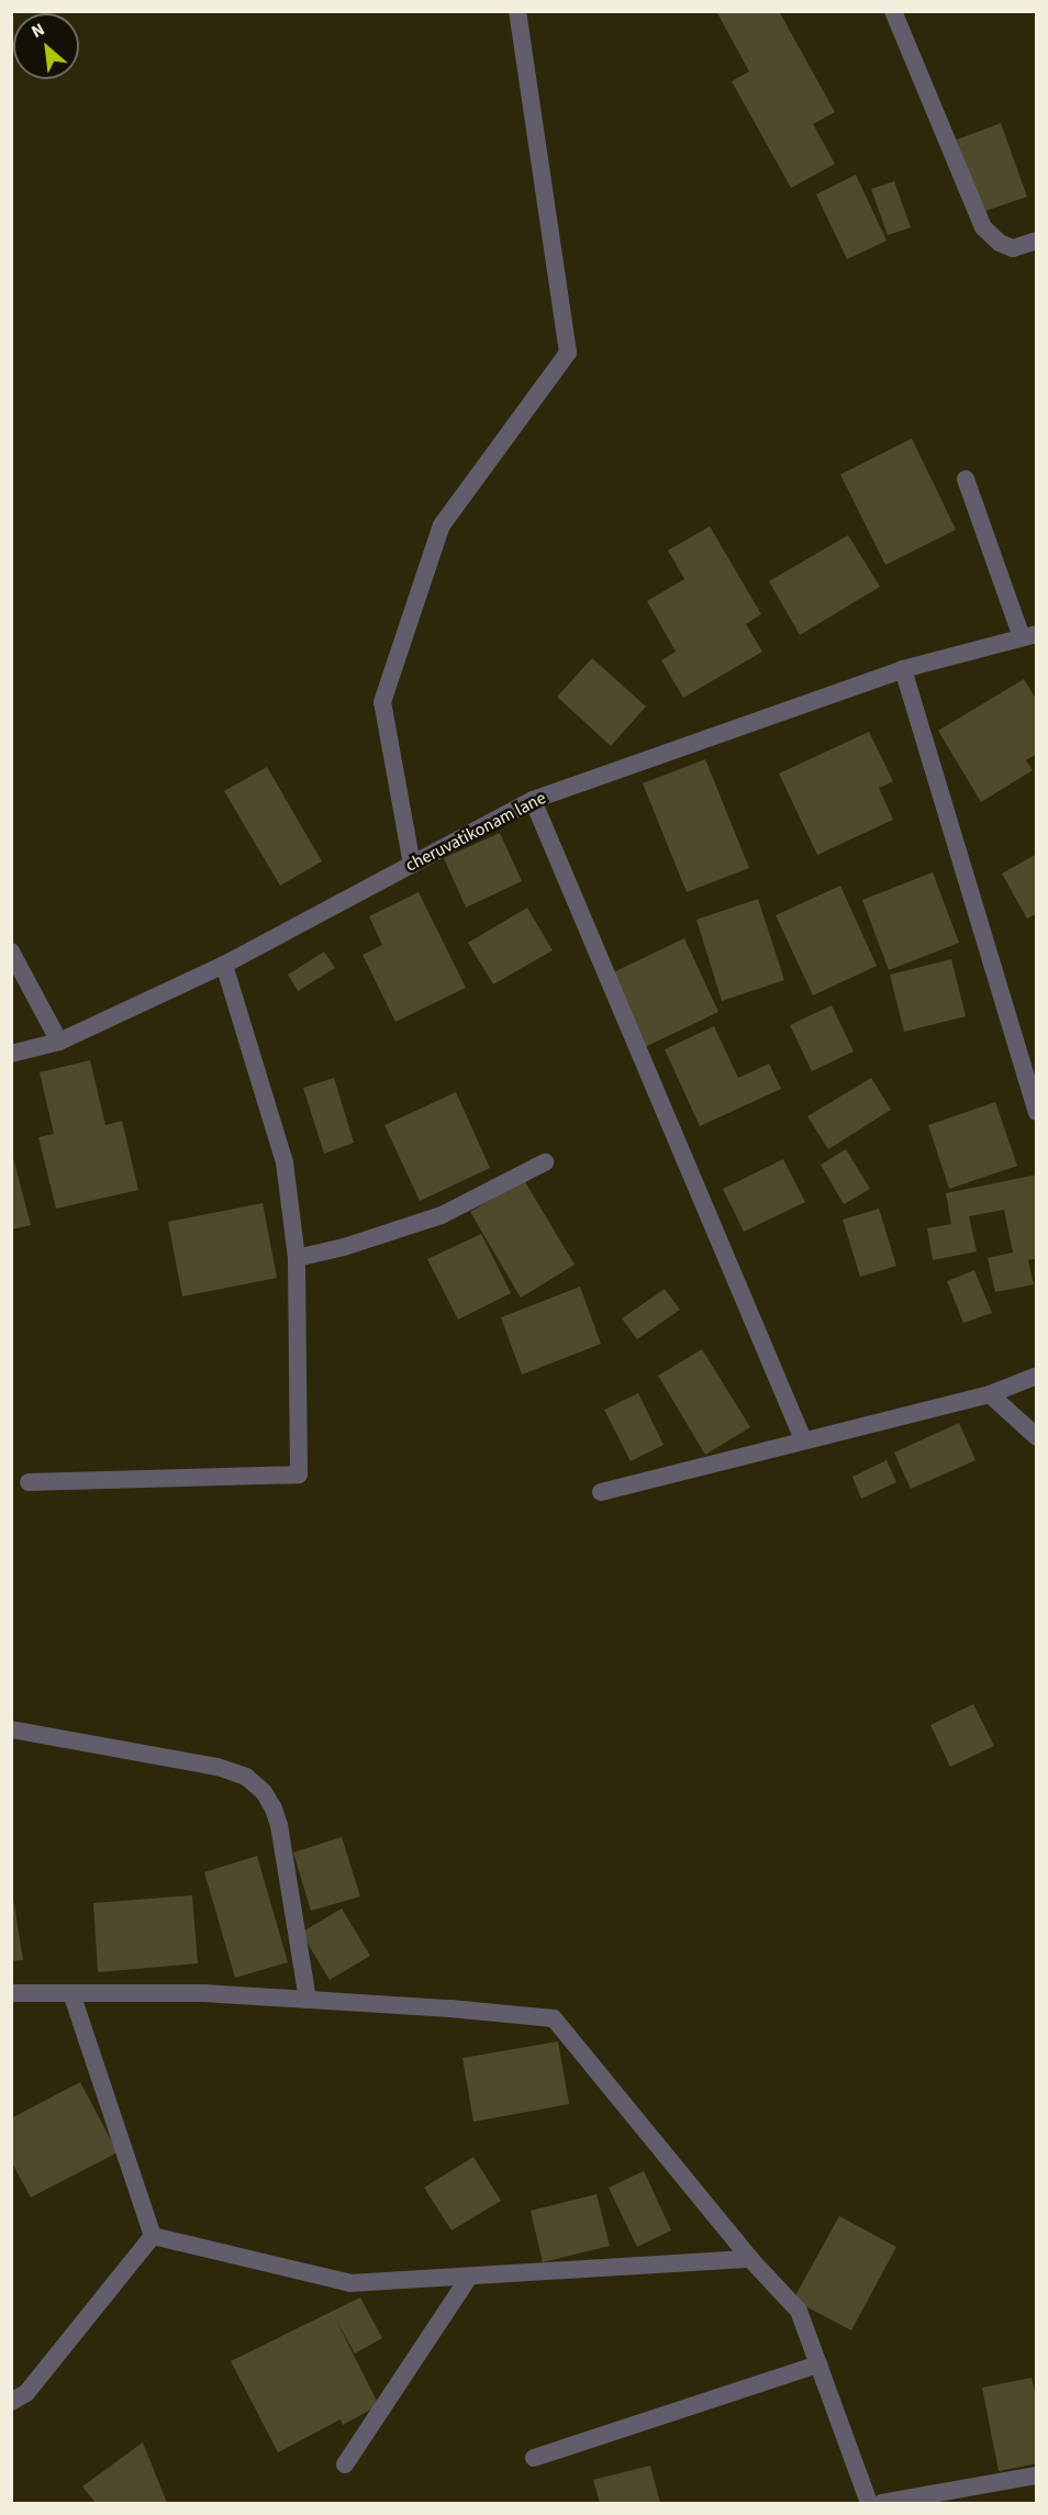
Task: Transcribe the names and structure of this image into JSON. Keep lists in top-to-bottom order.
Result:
{
  "streets": {
    "street": ["cheruvatikonam lane"]
  },
  "north": "top left"
}
